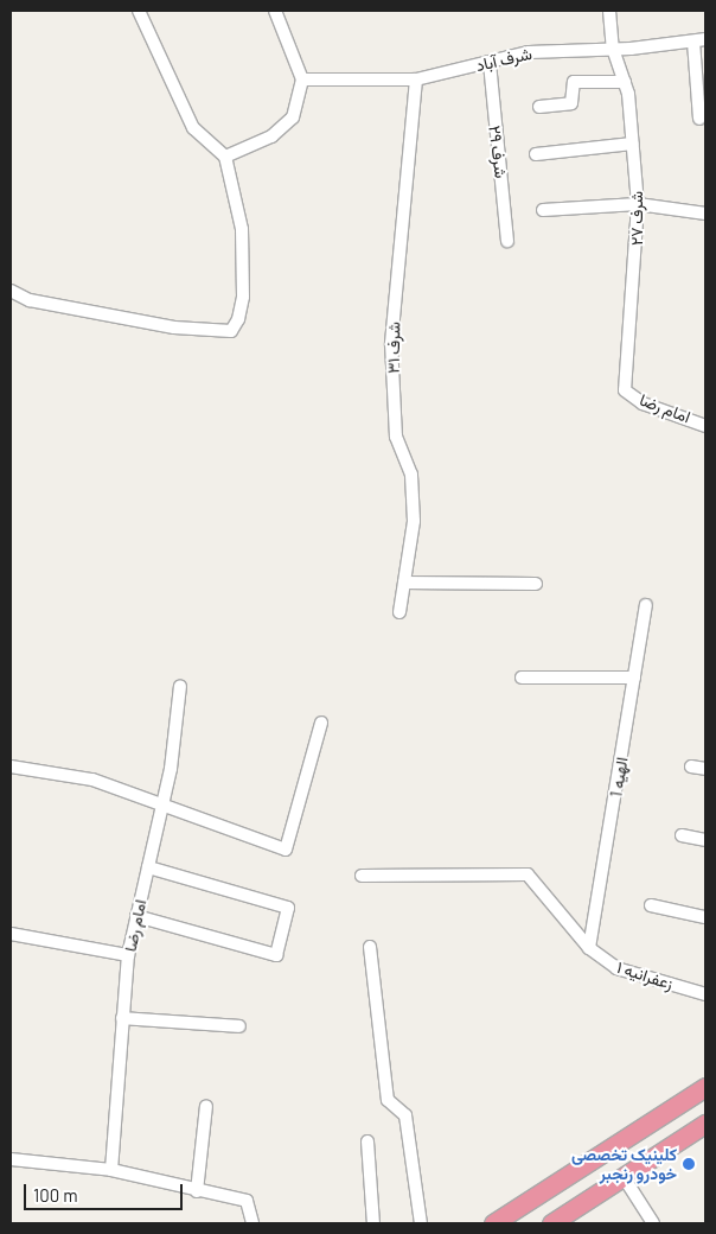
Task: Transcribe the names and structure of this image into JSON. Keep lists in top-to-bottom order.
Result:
{
  "streets": {
    "street": [
      "شرف آباد",
      "شرف ۲۹",
      "شرف ۲۷",
      "شرف ۳۱",
      "امام رضا",
      "الهیه 1",
      "زعفرانیه ۱"
    ]
  },
  "crossings": [
    ["شرف آباد", "شرف ۲۹"],
    ["شرف آباد", "شرف ۲۷"],
    ["شرف آباد", "شرف ۳۱"],
    ["شرف ۲۷", "امام رضا"],
    ["الهیه 1", "زعفرانیه ۱"]
  ],
  "places": ["کلینیک تخصصی خودرو رنجبر"],
  "scale_bar": "100 m"
}
